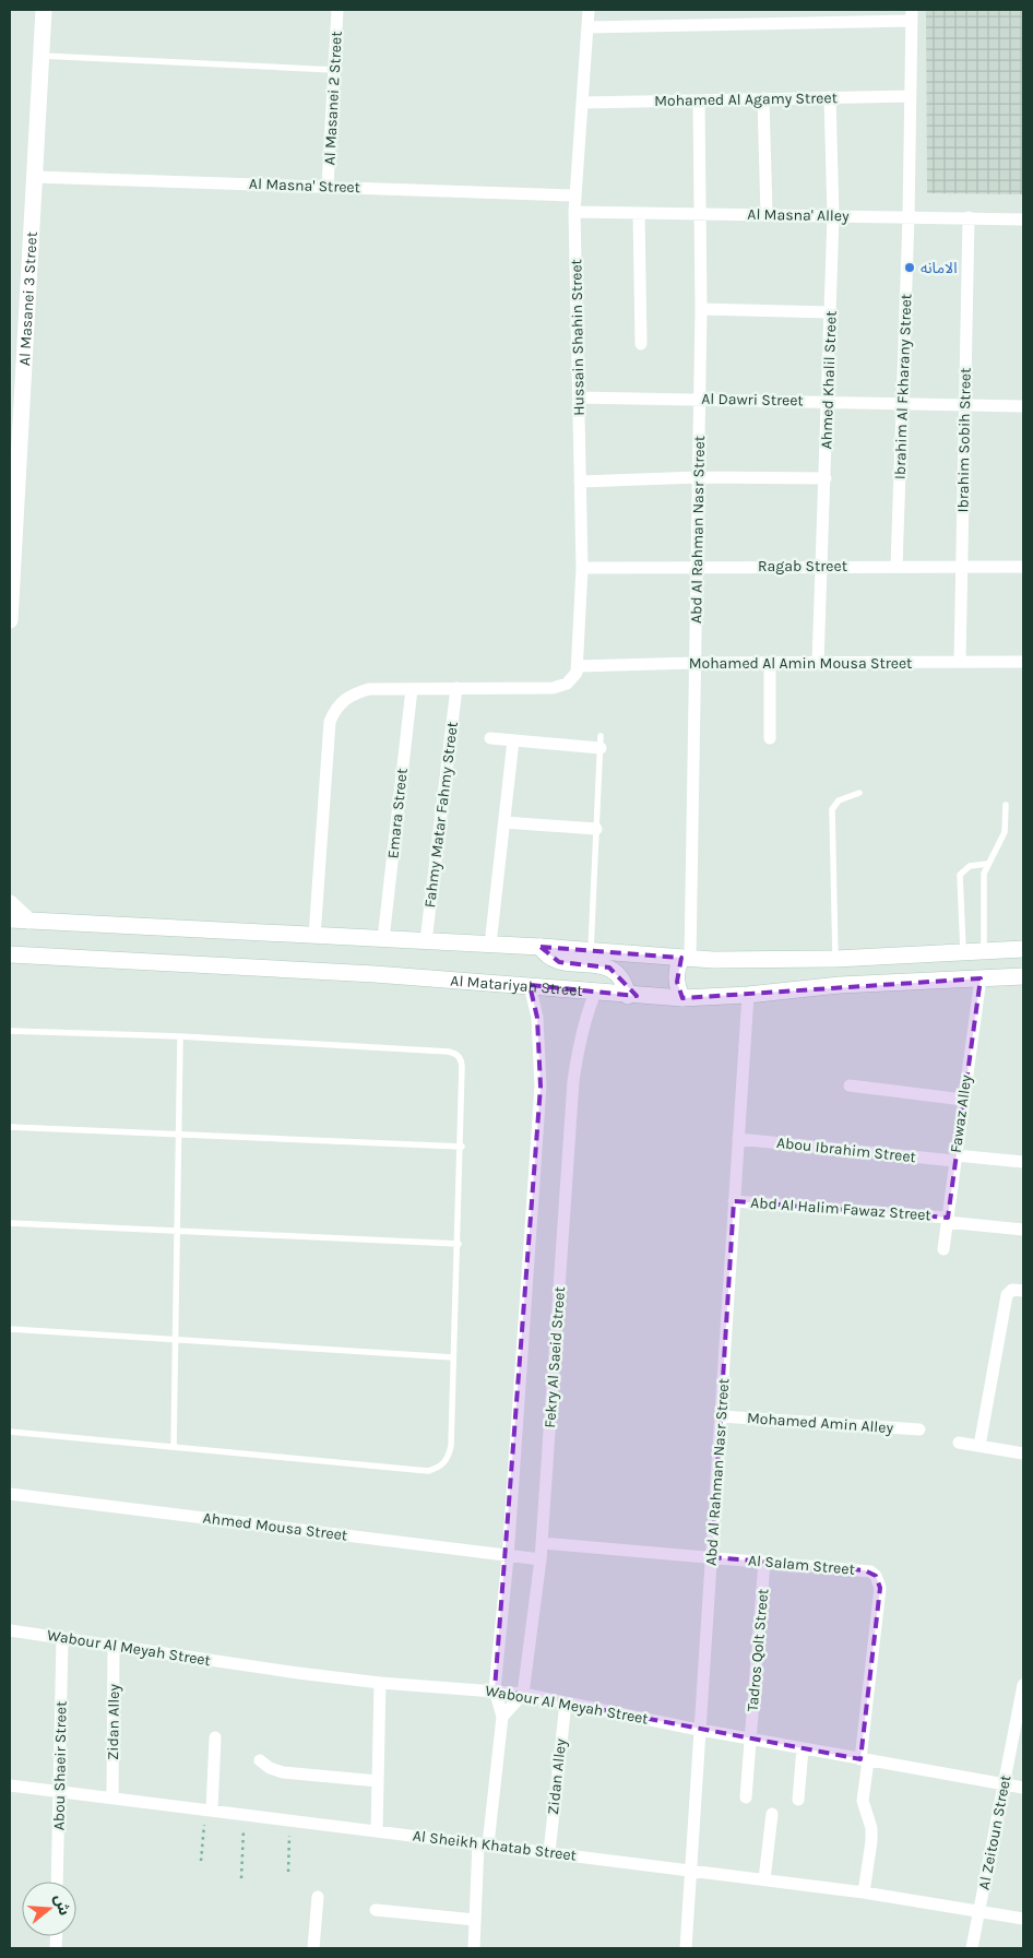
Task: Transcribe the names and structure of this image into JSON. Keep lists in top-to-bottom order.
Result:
{
  "streets": {
    "main road": ["Al Masanei 3 Street", "Al Matariyah Street"],
    "street": [
      "Al Masanei 2 Street",
      "Mohamed Al Agamy Street",
      "Al Masna' Street",
      "Al Masna' Alley",
      "Hussain Shahin Street",
      "Ahmed Khalil Street",
      "Ibrahim Al Fkharany Street",
      "Al Dawri Street",
      "Ibrahim Sobih Street",
      "Abd Al Rahman Nasr Street",
      "Ragab Street",
      "Mohamed Al Amin Mousa Street",
      "Emara Street",
      "Fahmy Matar Fahmy Street",
      "Fawaz Alley",
      "Abou Ibrahim Street",
      "Abd Al Halim Fawaz Street",
      "Fekry Al Saeid Street",
      "Mohamed Amin Alley",
      "Ahmed Mousa Street",
      "Al Salam Street",
      "Wabour Al Meyah Street",
      "Tadros Qolt Street",
      "Zidan Alley",
      "Abou Shaeir Street",
      "Al Zeitoun Street",
      "Al Sheikh Khatab Street"
    ]
  },
  "crossings": [
    ["Al Masanei 2 Street", "Al Masna' Street"],
    ["Mohamed Al Agamy Street", "Hussain Shahin Street"],
    ["Mohamed Al Agamy Street", "Ahmed Khalil Street"],
    ["Mohamed Al Agamy Street", "Ibrahim Al Fkharany Street"],
    ["Mohamed Al Agamy Street", "Abd Al Rahman Nasr Street"],
    ["Al Masna' Street", "Al Masanei 3 Street"],
    ["Al Masna' Street", "Hussain Shahin Street"],
    ["Al Masna' Alley", "Hussain Shahin Street"],
    ["Al Masna' Alley", "Ahmed Khalil Street"],
    ["Al Masna' Alley", "Ibrahim Al Fkharany Street"],
    ["Al Masna' Alley", "Ibrahim Sobih Street"],
    ["Al Masna' Alley", "Abd Al Rahman Nasr Street"],
    ["Hussain Shahin Street", "Al Dawri Street"],
    ["Hussain Shahin Street", "Ragab Street"],
    ["Hussain Shahin Street", "Mohamed Al Amin Mousa Street"],
    ["Ahmed Khalil Street", "Al Dawri Street"],
    ["Ahmed Khalil Street", "Ragab Street"],
    ["Ahmed Khalil Street", "Mohamed Al Amin Mousa Street"],
    ["Ibrahim Al Fkharany Street", "Al Dawri Street"],
    ["Ibrahim Al Fkharany Street", "Ragab Street"],
    ["Al Dawri Street", "Ibrahim Sobih Street"],
    ["Al Dawri Street", "Abd Al Rahman Nasr Street"],
    ["Ibrahim Sobih Street", "Ragab Street"],
    ["Ibrahim Sobih Street", "Mohamed Al Amin Mousa Street"],
    ["Abd Al Rahman Nasr Street", "Ragab Street"],
    ["Abd Al Rahman Nasr Street", "Mohamed Al Amin Mousa Street"],
    ["Abd Al Rahman Nasr Street", "Al Matariyah Street"],
    ["Abd Al Rahman Nasr Street", "Abou Ibrahim Street"],
    ["Abd Al Rahman Nasr Street", "Abd Al Halim Fawaz Street"],
    ["Abd Al Rahman Nasr Street", "Mohamed Amin Alley"],
    ["Abd Al Rahman Nasr Street", "Al Salam Street"],
    ["Abd Al Rahman Nasr Street", "Wabour Al Meyah Street"],
    ["Abd Al Rahman Nasr Street", "Al Sheikh Khatab Street"],
    ["Al Matariyah Street", "Fawaz Alley"],
    ["Al Matariyah Street", "Fekry Al Saeid Street"],
    ["Fawaz Alley", "Abou Ibrahim Street"],
    ["Fawaz Alley", "Abd Al Halim Fawaz Street"],
    ["Fekry Al Saeid Street", "Ahmed Mousa Street"],
    ["Fekry Al Saeid Street", "Al Salam Street"],
    ["Fekry Al Saeid Street", "Wabour Al Meyah Street"],
    ["Al Salam Street", "Wabour Al Meyah Street"],
    ["Al Salam Street", "Tadros Qolt Street"],
    ["Al Salam Street", "Al Sheikh Khatab Street"],
    ["Wabour Al Meyah Street", "Tadros Qolt Street"],
    ["Wabour Al Meyah Street", "Zidan Alley"],
    ["Wabour Al Meyah Street", "Abou Shaeir Street"],
    ["Wabour Al Meyah Street", "Al Zeitoun Street"],
    ["Zidan Alley", "Al Sheikh Khatab Street"],
    ["Abou Shaeir Street", "Al Sheikh Khatab Street"],
    ["Al Zeitoun Street", "Al Sheikh Khatab Street"]
  ],
  "places": ["الامانه"],
  "north": "right"
}
